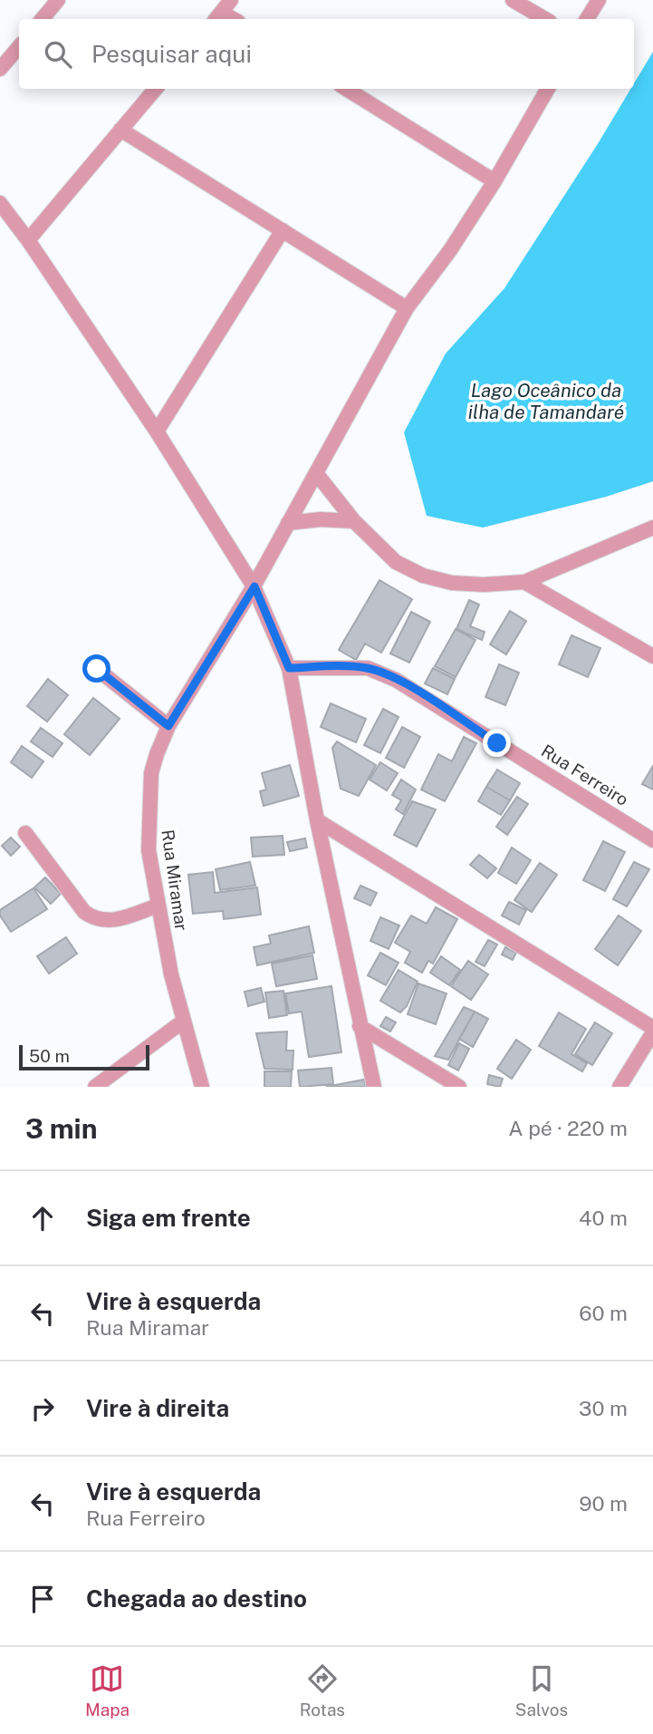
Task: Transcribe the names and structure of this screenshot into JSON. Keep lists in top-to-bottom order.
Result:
{
  "streets": {
    "street": ["Rua Ferreiro", "Rua Miramar"]
  },
  "water": ["Lago Oceânico da ilha de Tamandaré"],
  "scale_bar": "50 m",
  "page": {
    "search": "Pesquisar aqui",
    "scale": "50 m",
    "heading": ["3 min", "A pé · 220 m"],
    "list": [
      ["Siga em frente", "40 m"],
      ["Vire à esquerda", "Rua Miramar", "60 m"],
      ["Vire à direita", "30 m"],
      ["Vire à esquerda", "Rua Ferreiro", "90 m"],
      "Chegada ao destino"
    ],
    "nav": ["Mapa", "Rotas", "Salvos"]
  }
}
